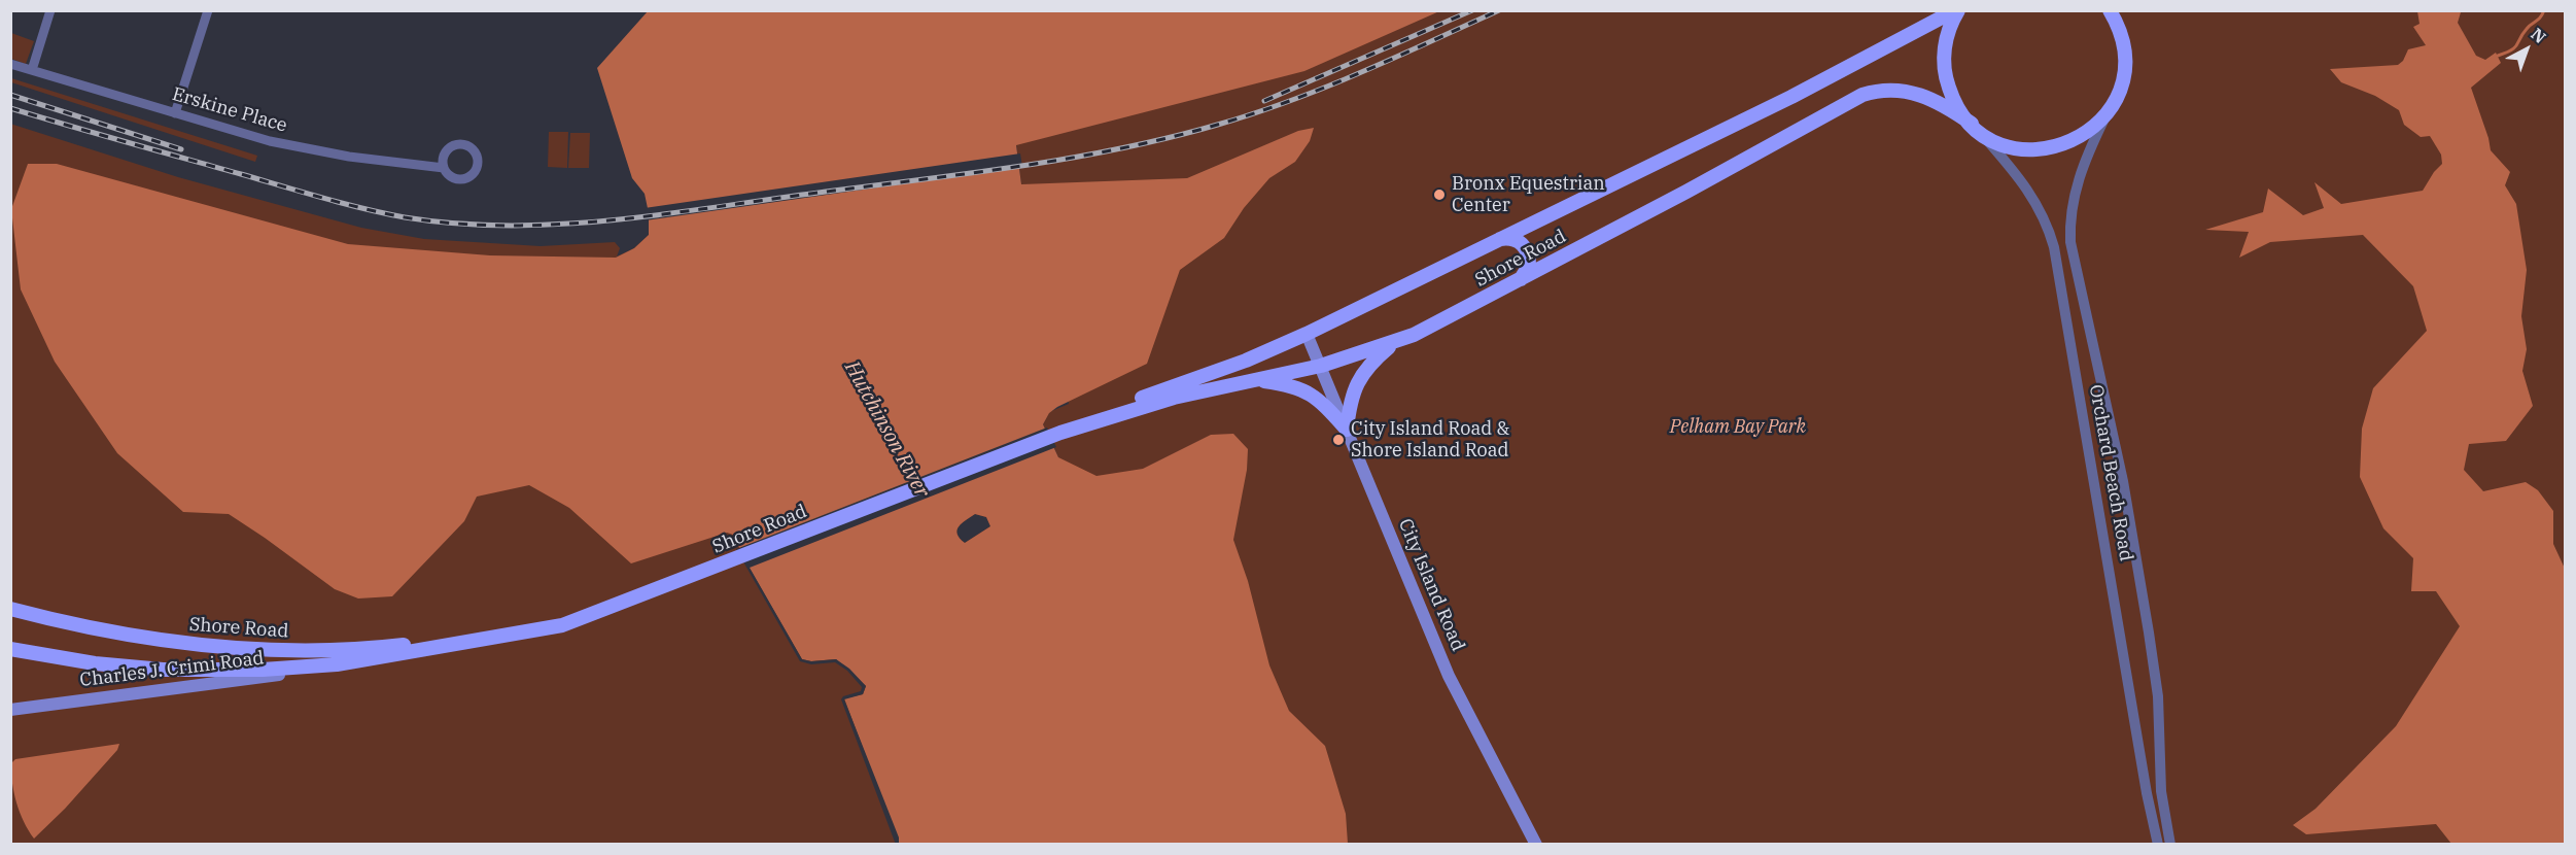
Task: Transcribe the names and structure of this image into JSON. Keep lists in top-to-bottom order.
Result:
{
  "streets": {
    "main road": ["Shore Road", "City Island Road", "Charles J. Crimi Road"],
    "street": ["Erskine Place", "Orchard Beach Road"]
  },
  "crossings": [
    ["Shore Road", "Orchard Beach Road"],
    ["Shore Road", "City Island Road"],
    ["Shore Road", "Charles J. Crimi Road"]
  ],
  "water": ["Hutchinson River"],
  "parks": ["Pelham Bay Park"],
  "places": ["Bronx Equestrian Center", "City Island Road & Shore Island Road"],
  "north": "top right"
}
